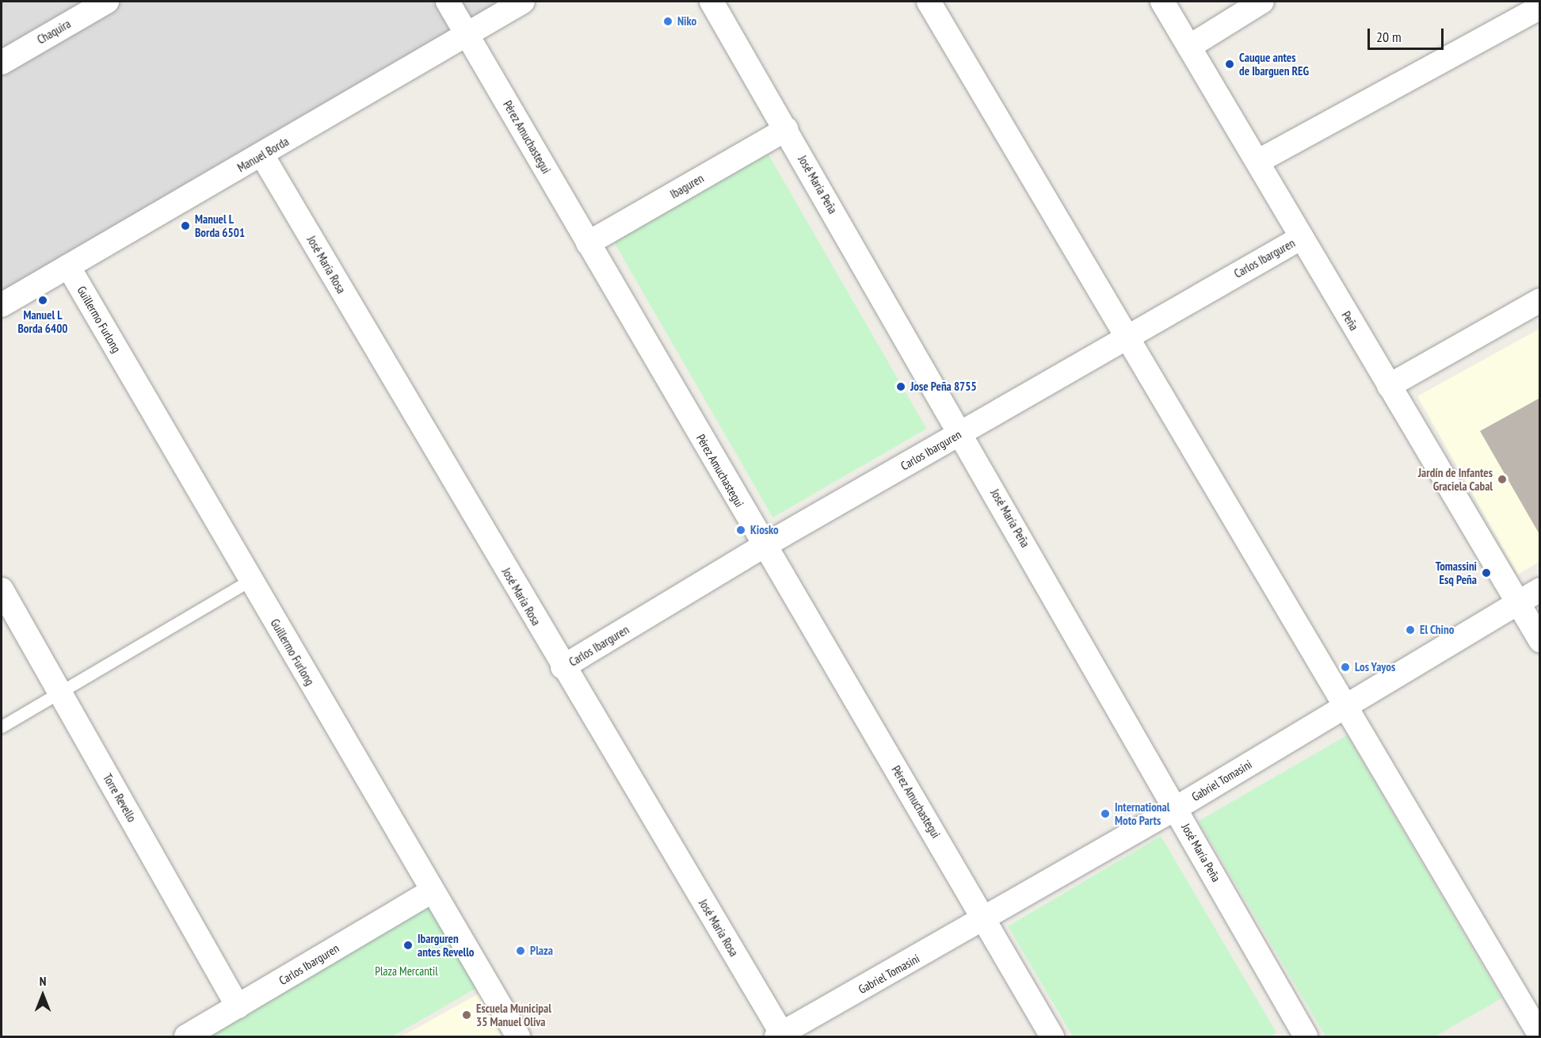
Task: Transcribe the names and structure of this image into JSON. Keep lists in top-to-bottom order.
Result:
{
  "streets": {
    "street": [
      "Chaquira",
      "Pérez Amuchastegui",
      "Manuel Borda",
      "José María Peña",
      "Ibaguren",
      "Carlos Ibarguren",
      "José María Rosa",
      "Guillermo Furlong",
      "Peña",
      "Gabriel Tomasini",
      "Torre Revello"
    ]
  },
  "crossings": [
    ["Pérez Amuchastegui", "Manuel Borda"],
    ["Pérez Amuchastegui", "Ibaguren"],
    ["Pérez Amuchastegui", "Carlos Ibarguren"],
    ["Pérez Amuchastegui", "Gabriel Tomasini"],
    ["Manuel Borda", "José María Rosa"],
    ["Manuel Borda", "Guillermo Furlong"],
    ["José María Peña", "Ibaguren"],
    ["José María Peña", "Carlos Ibarguren"],
    ["José María Peña", "Gabriel Tomasini"],
    ["Carlos Ibarguren", "José María Rosa"],
    ["Carlos Ibarguren", "Guillermo Furlong"],
    ["Carlos Ibarguren", "Peña"],
    ["Carlos Ibarguren", "Torre Revello"],
    ["José María Rosa", "Gabriel Tomasini"],
    ["Peña", "Gabriel Tomasini"]
  ],
  "parks": ["Plaza Mercantil"],
  "places": [
    "Niko",
    "Cauque antes de Ibarguen REG",
    "Manuel L Borda 6501",
    "Manuel L Borda 6400",
    "Jose Peña 8755",
    "Jardín de Infantes Graciela Cabal",
    "Kiosko",
    "Tomassini Esq Peña",
    "El Chino",
    "Los Yayos",
    "International Moto Parts",
    "Ibarguren antes Revello",
    "Plaza",
    "Escuela Municipal 35 Manuel Oliva"
  ],
  "scale_bar": "20 m",
  "north": "top"
}
